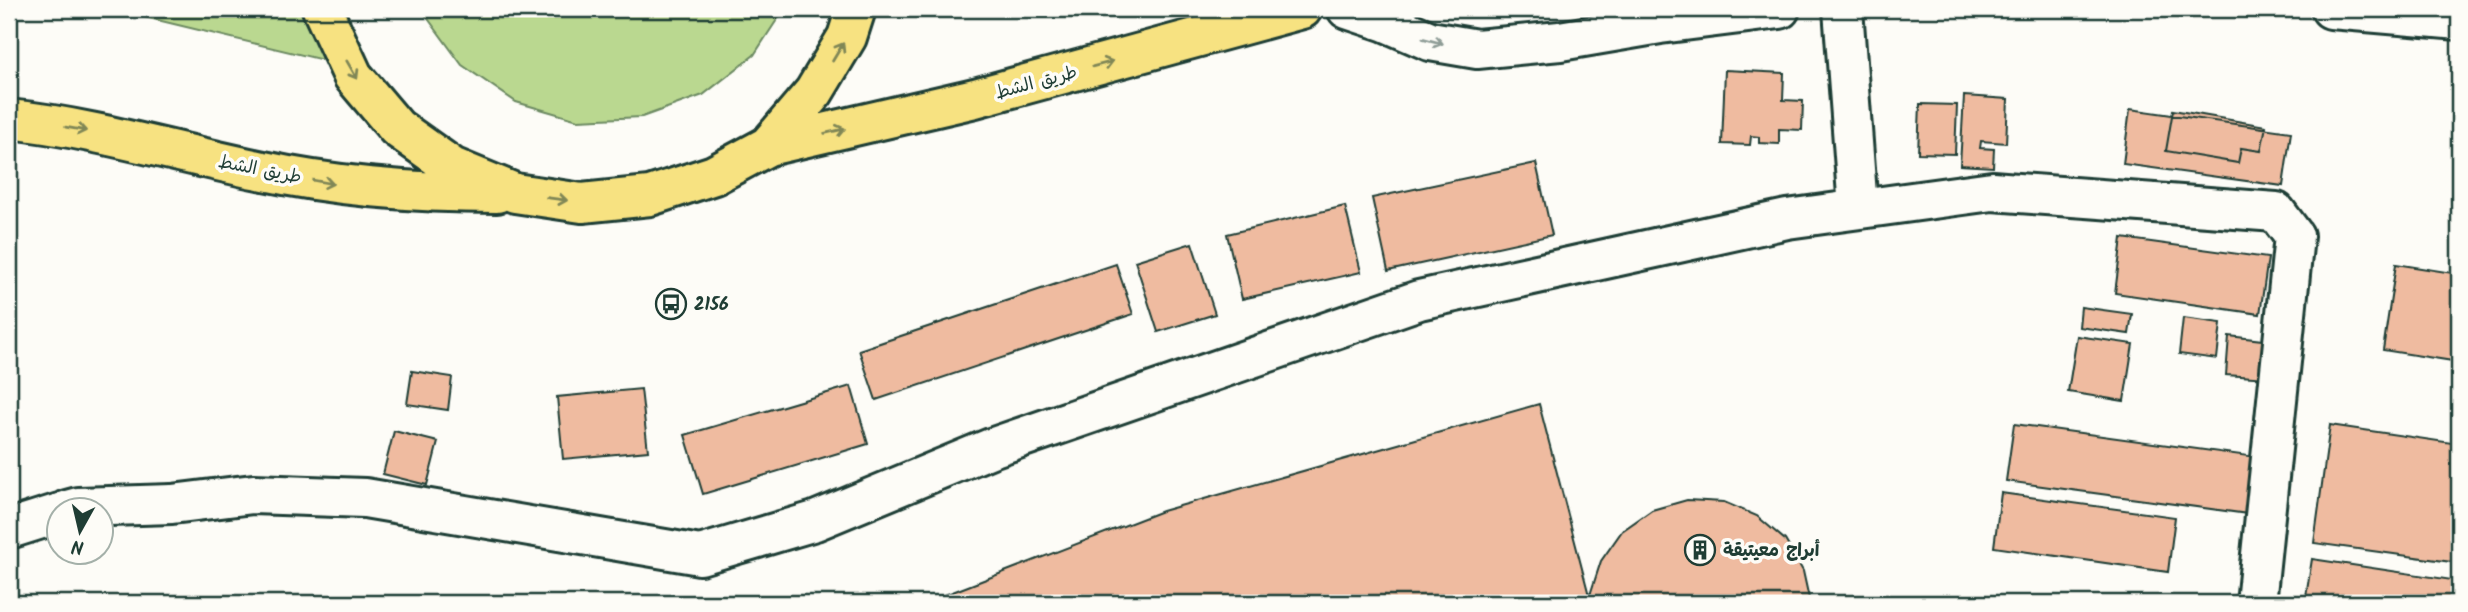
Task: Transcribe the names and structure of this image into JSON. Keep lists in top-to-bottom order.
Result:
{
  "streets": {
    "highway": ["طريق الشط"]
  },
  "one_way": ["طريق الشط"],
  "places": {
    "bus stop": ["2156"],
    "building": ["أبراج معيتيقة"]
  },
  "north": "bottom"
}
